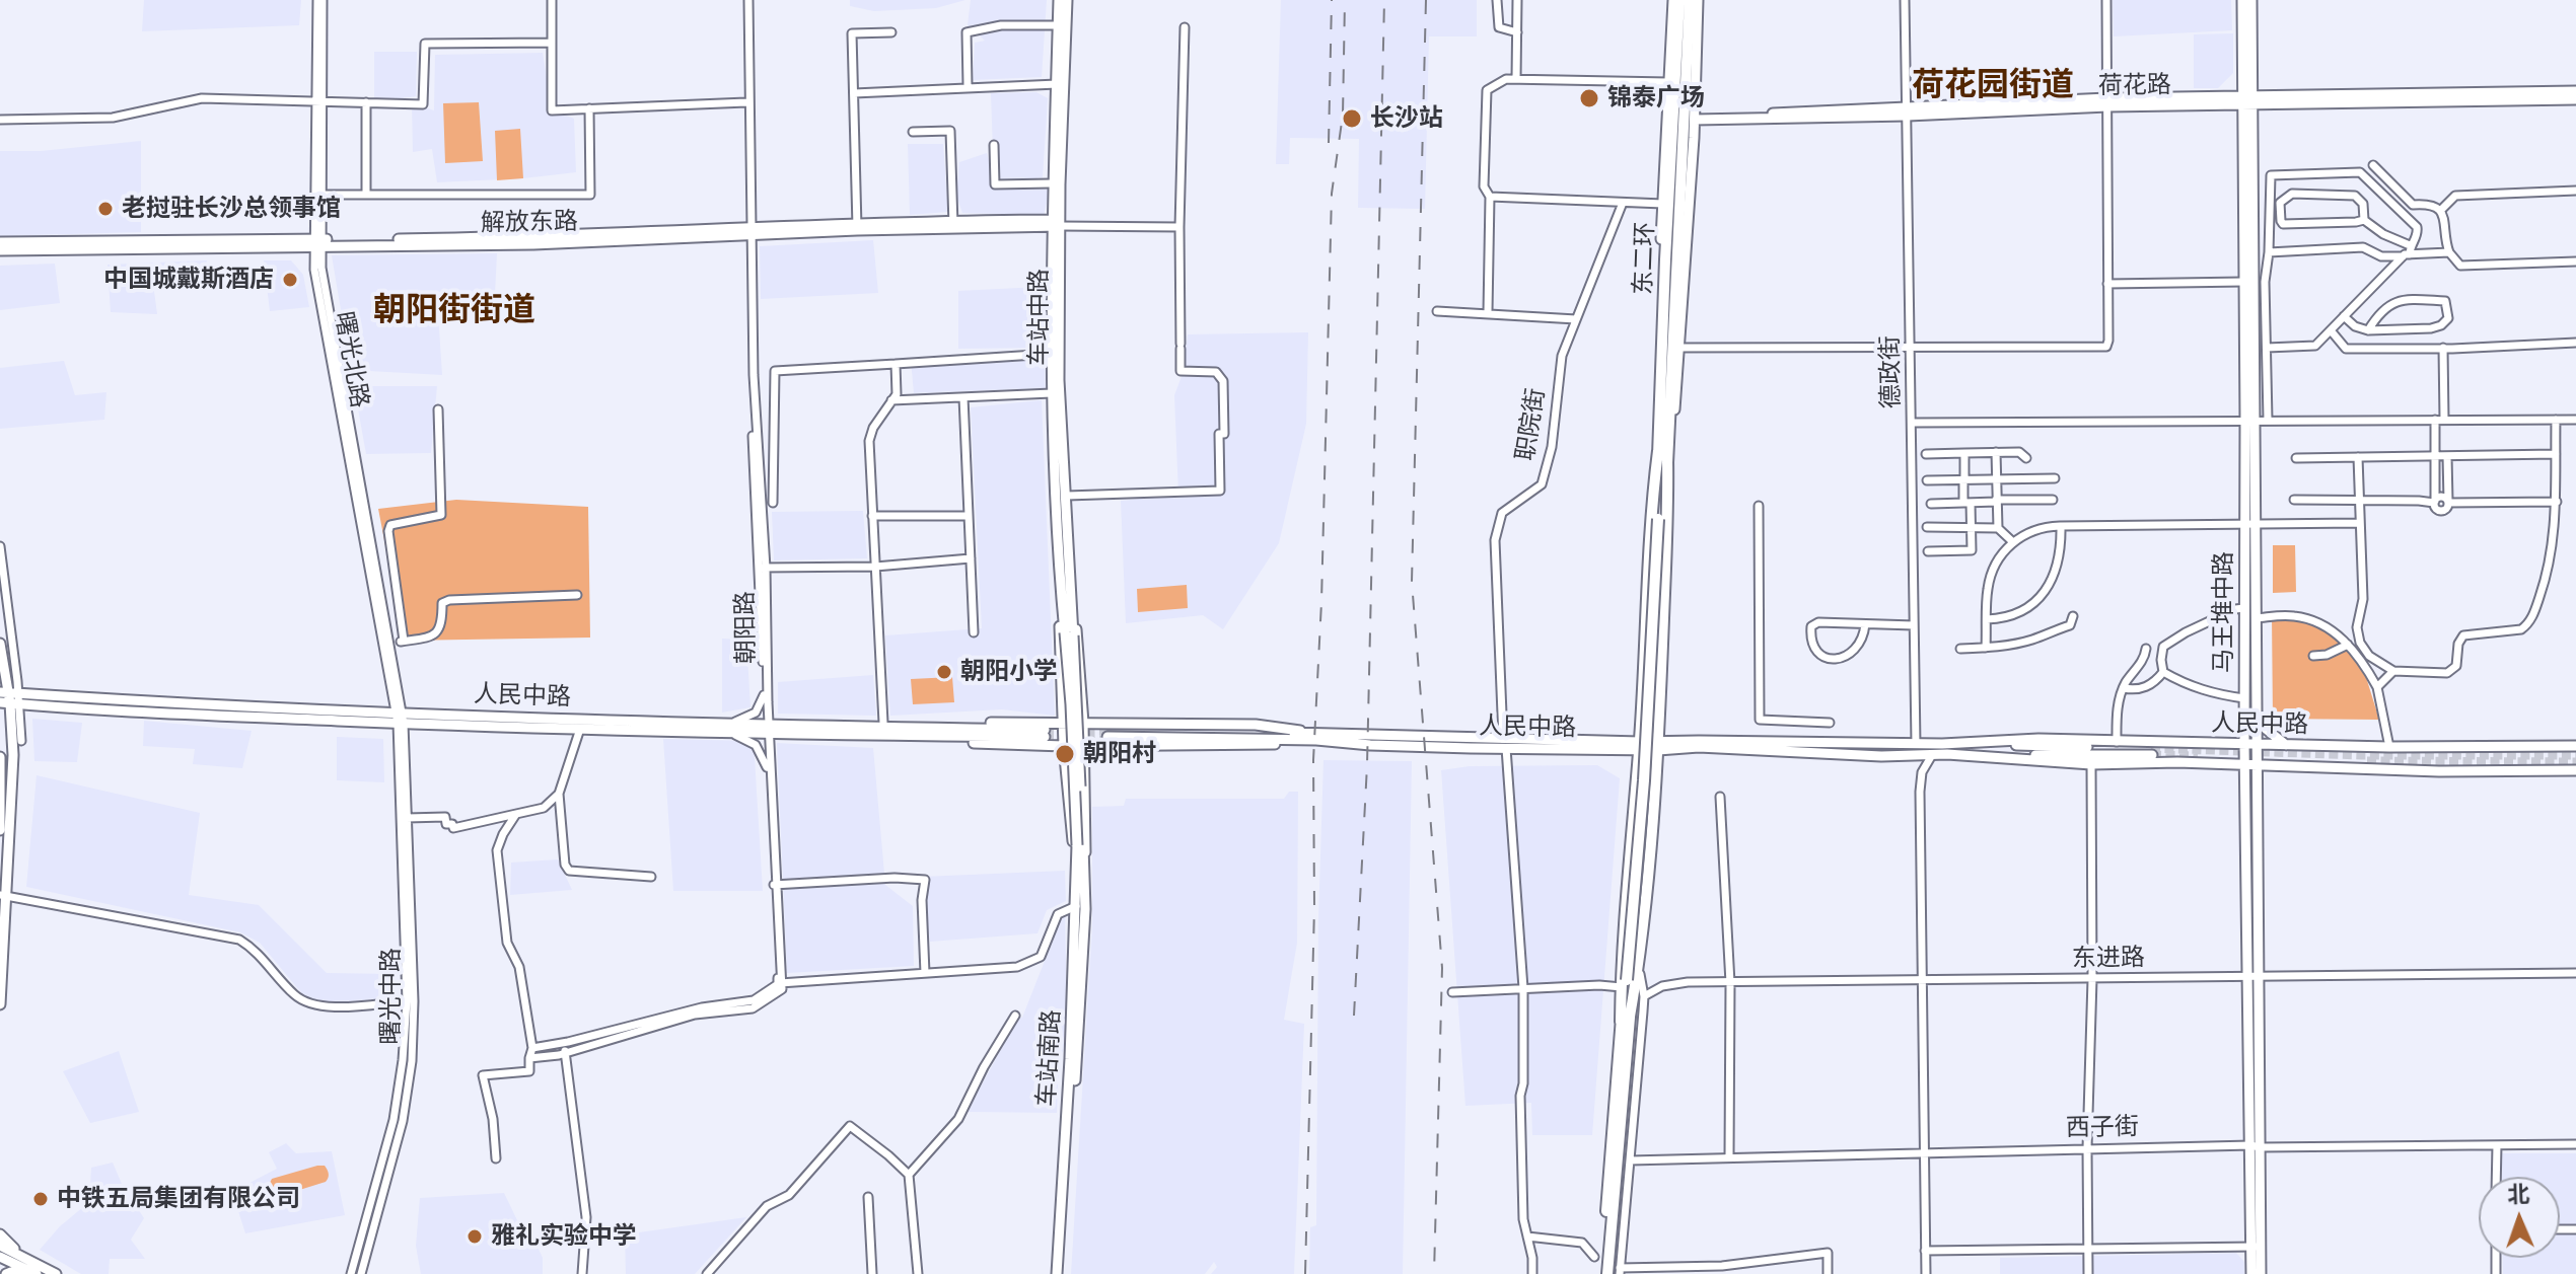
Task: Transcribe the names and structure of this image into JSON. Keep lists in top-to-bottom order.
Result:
{
  "streets": {
    "highway": ["东二环"],
    "main road": [
      "荷花路",
      "解放东路",
      "车站中路",
      "马王堆中路",
      "人民中路",
      "车站南路"
    ],
    "street": [
      "曙光北路",
      "德政街",
      "职院街",
      "朝阳路",
      "东进路",
      "曙光中路",
      "西子街"
    ]
  },
  "crossings": [
    ["荷花路", "德政街"],
    ["荷花路", "马王堆中路"],
    ["解放东路", "车站中路"],
    ["解放东路", "曙光北路"],
    ["解放东路", "朝阳路"],
    ["车站中路", "车站南路"],
    ["曙光北路", "人民中路"],
    ["曙光北路", "曙光中路"],
    ["德政街", "人民中路"],
    ["职院街", "人民中路"],
    ["马王堆中路", "人民中路"],
    ["马王堆中路", "东进路"],
    ["马王堆中路", "西子街"],
    ["朝阳路", "人民中路"],
    ["人民中路", "曙光中路"]
  ],
  "districts": ["荷花园街道", "朝阳街街道"],
  "places": [
    "锦泰广场",
    "长沙站",
    "老挝驻长沙总领事馆",
    "中国城戴斯酒店",
    "朝阳小学",
    "朝阳村",
    "中铁五局集团有限公司",
    "雅礼实验中学"
  ],
  "north": "top"
}
